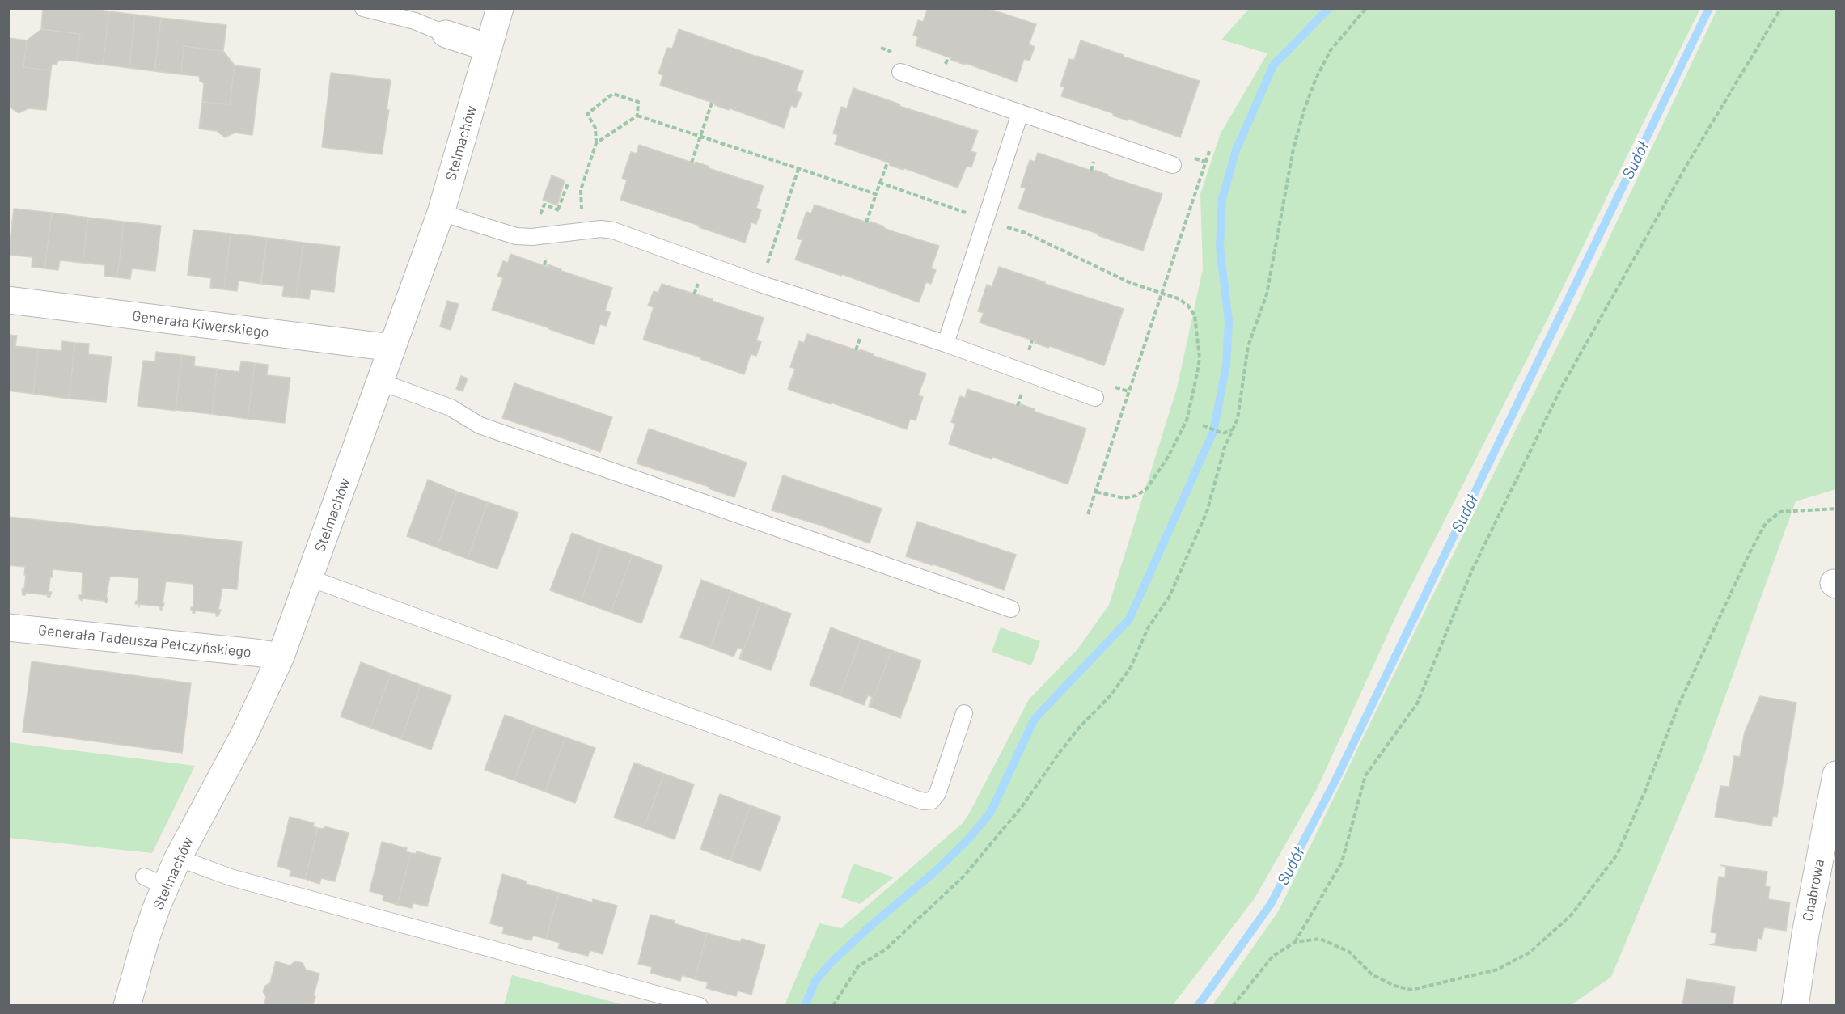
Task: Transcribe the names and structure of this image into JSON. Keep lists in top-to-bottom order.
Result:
{
  "streets": {
    "street": [
      "Stelmachów",
      "Generała Kiwerskiego",
      "Generała Tadeusza Pełczyńskiego",
      "Chabrowa"
    ]
  },
  "crossings": [
    ["Stelmachów", "Generała Kiwerskiego"],
    ["Stelmachów", "Generała Tadeusza Pełczyńskiego"]
  ],
  "water": ["Sudół"]
}
